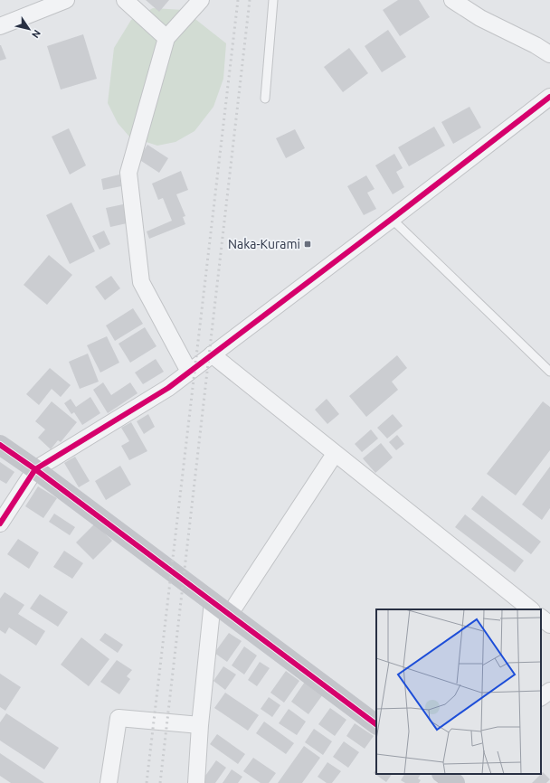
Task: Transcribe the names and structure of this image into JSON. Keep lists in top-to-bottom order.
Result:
{
  "places": {
    "transit": ["Naka-Kurami"]
  },
  "north": "bottom right"
}
